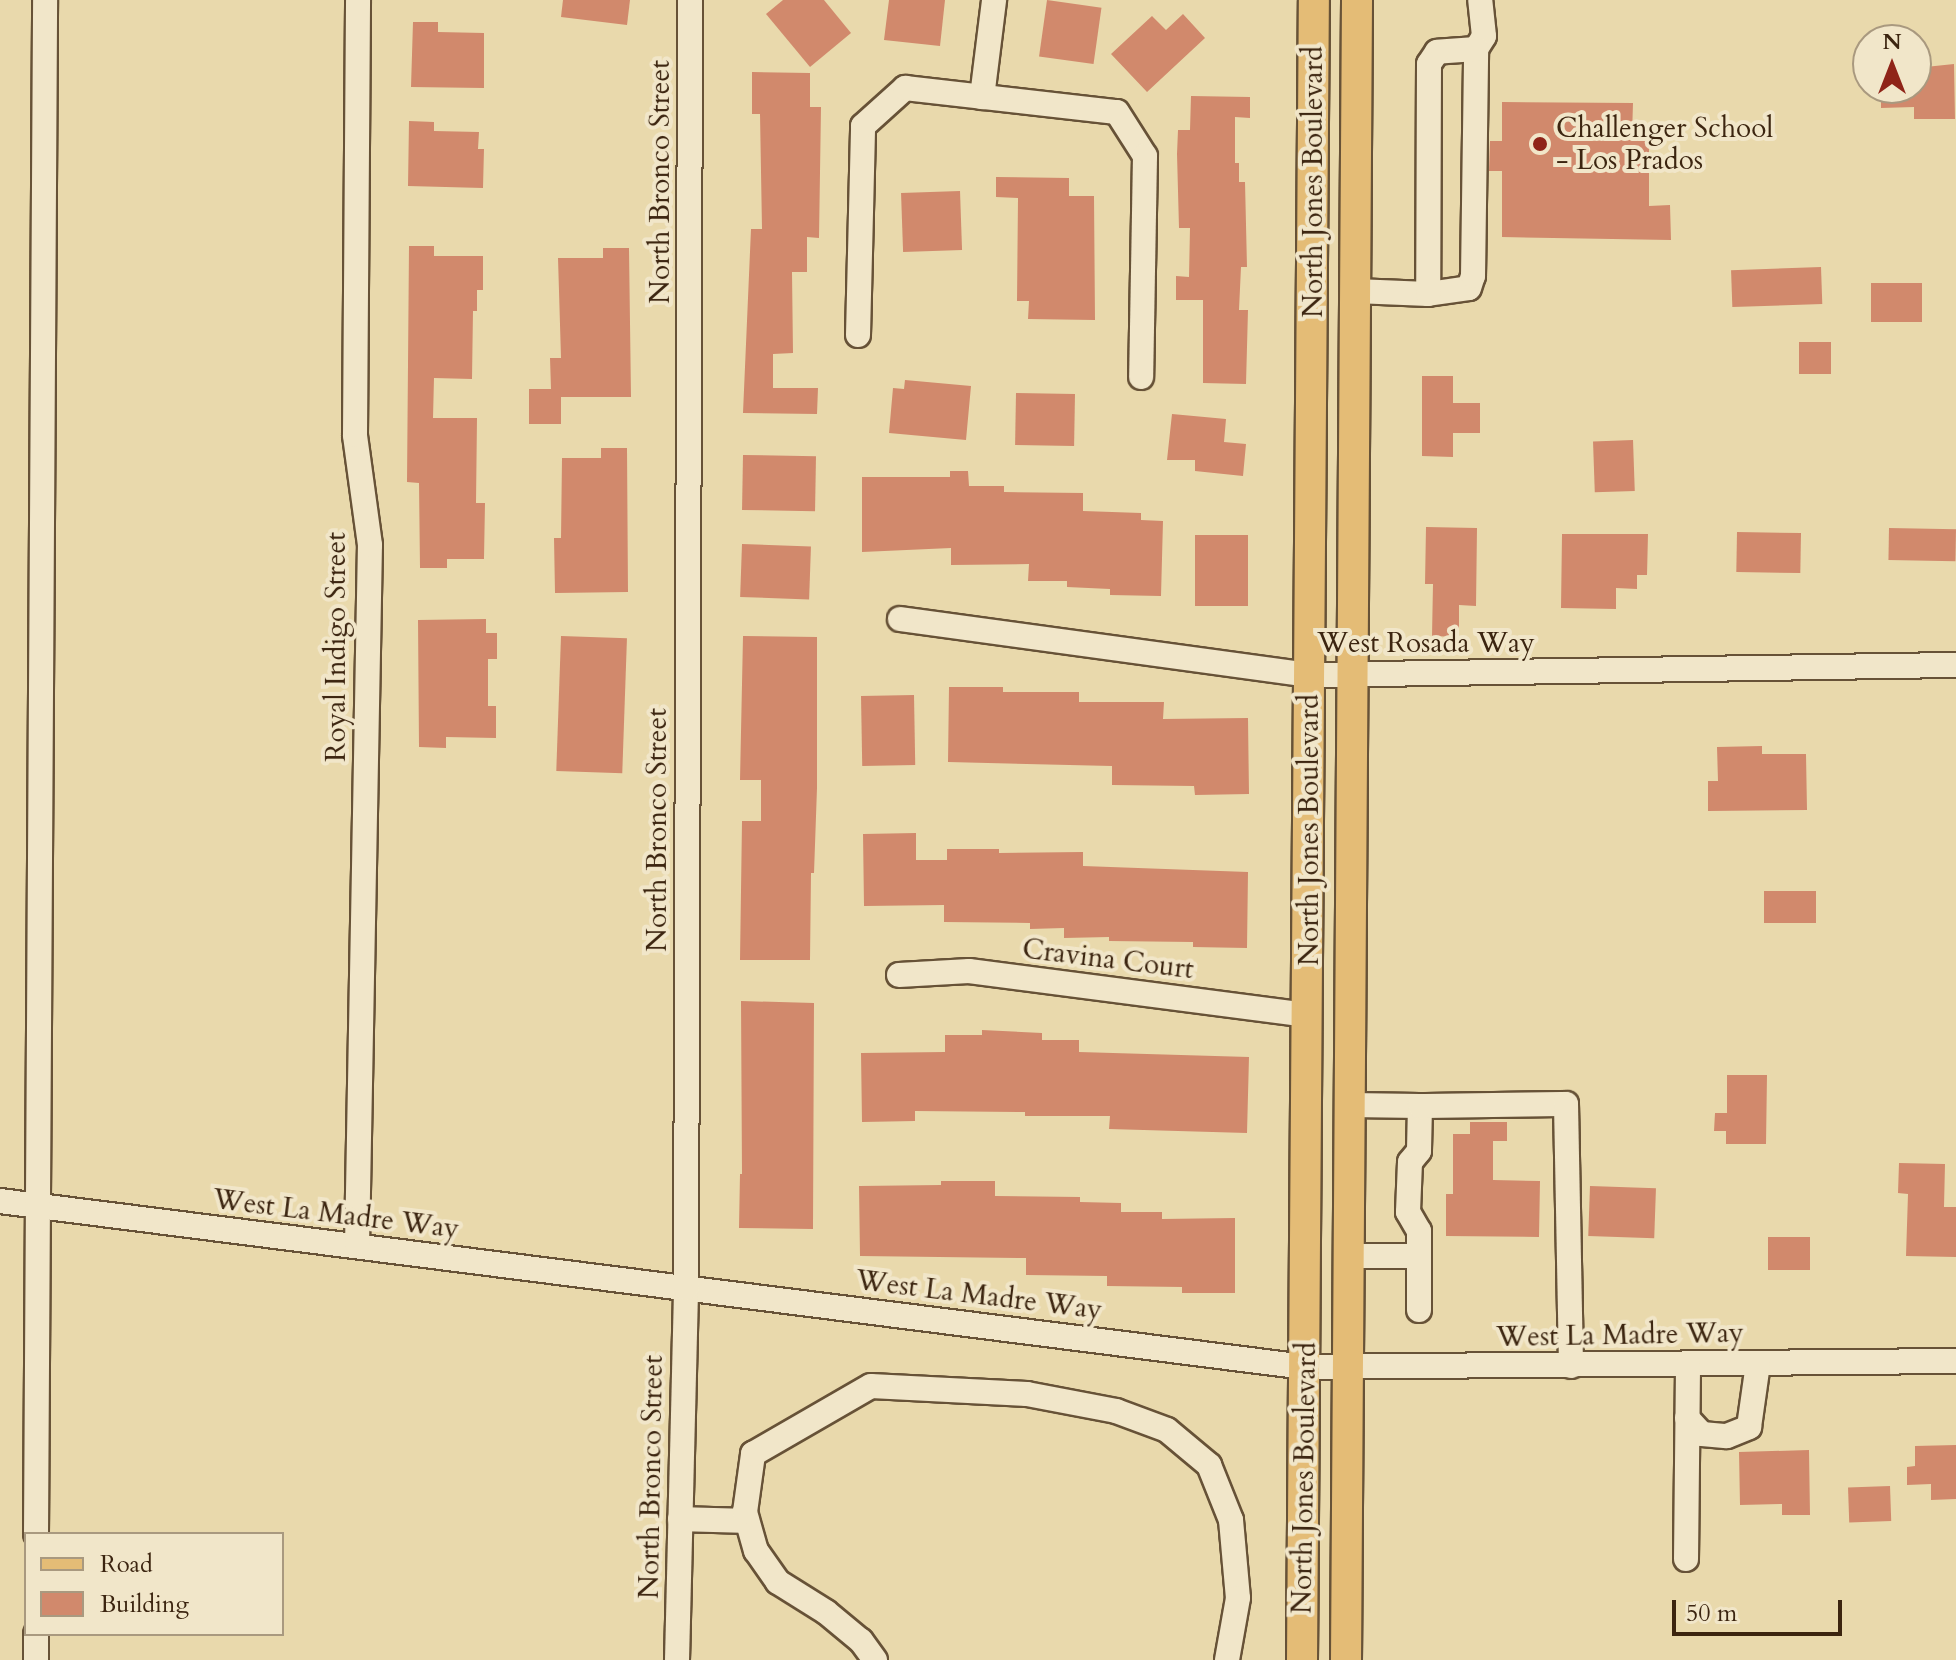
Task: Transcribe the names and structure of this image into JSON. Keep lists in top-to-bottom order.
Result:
{
  "streets": {
    "main road": ["North Jones Boulevard"],
    "street": [
      "North Bronco Street",
      "West Rosada Way",
      "Royal Indigo Street",
      "Cravina Court",
      "West La Madre Way"
    ]
  },
  "crossings": [
    ["North Bronco Street", "West La Madre Way"],
    ["North Jones Boulevard", "West Rosada Way"],
    ["North Jones Boulevard", "Cravina Court"],
    ["North Jones Boulevard", "West La Madre Way"],
    ["Royal Indigo Street", "West La Madre Way"]
  ],
  "places": ["Challenger School - Los Prados"],
  "legend": ["Road", "Building"],
  "scale_bar": "50 m",
  "north": "top"
}
